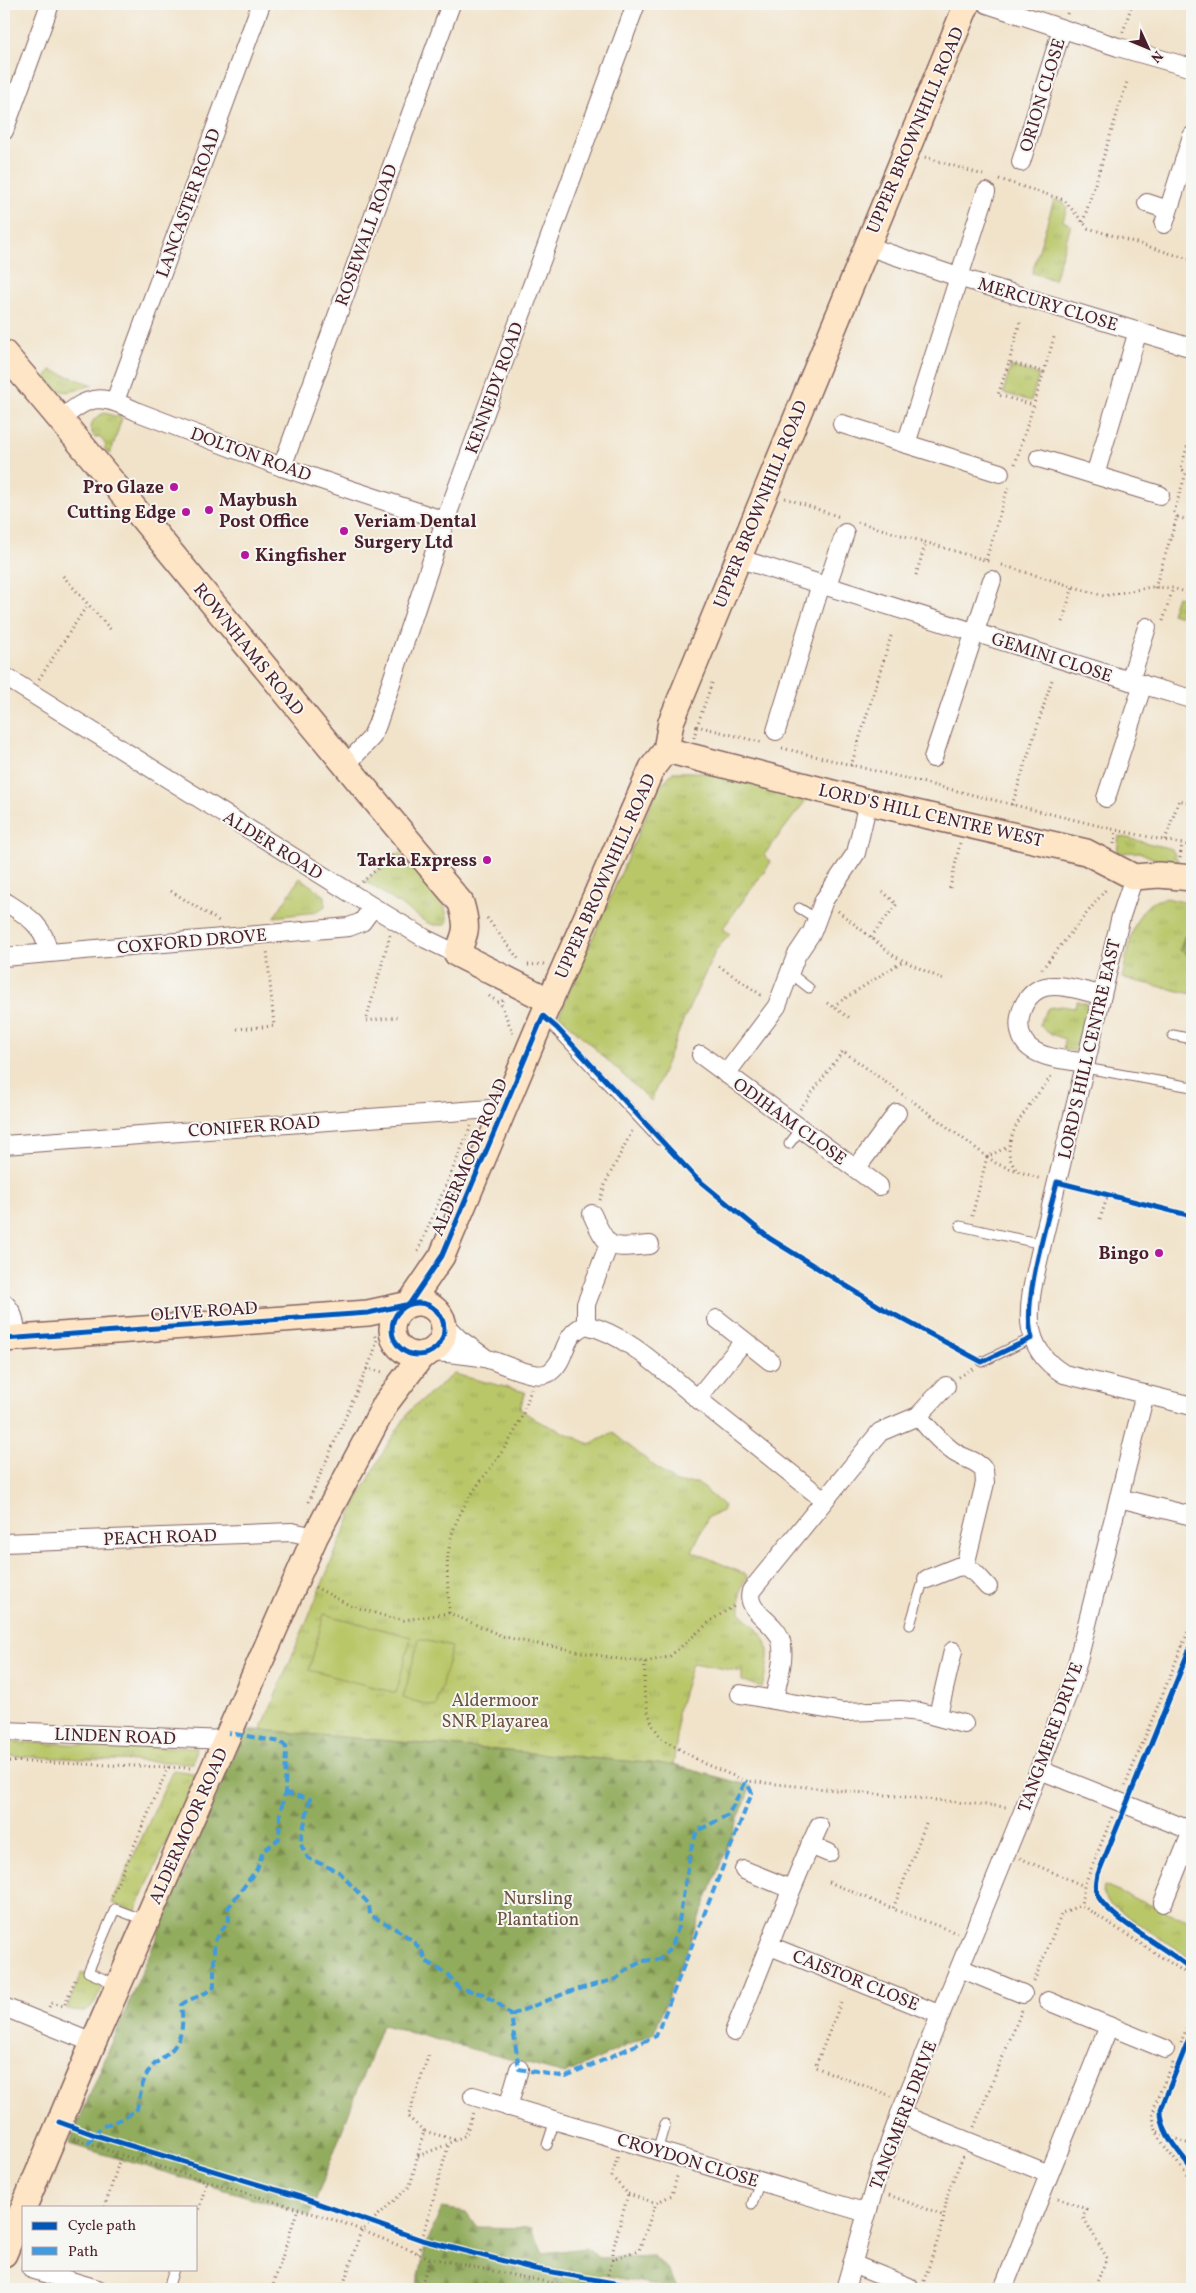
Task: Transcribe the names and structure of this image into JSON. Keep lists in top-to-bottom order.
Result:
{
  "streets": {
    "street": [
      "ORION CLOSE",
      "UPPER BROWNHILL ROAD",
      "LANCASTER ROAD",
      "ROSEWALL ROAD",
      "MERCURY CLOSE",
      "KENNEDY ROAD",
      "DOLTON ROAD",
      "ROWNHAMS ROAD",
      "GEMINI CLOSE",
      "LORD'S HILL CENTRE WEST",
      "ALDER ROAD",
      "COXFORD DROVE",
      "LORD'S HILL CENTRE EAST",
      "ODIHAM CLOSE",
      "CONIFER ROAD",
      "ALDERMOOR ROAD",
      "OLIVE ROAD",
      "PEACH ROAD",
      "LINDEN ROAD",
      "TANGMERE DRIVE",
      "CAISTOR CLOSE",
      "CROYDON CLOSE"
    ]
  },
  "crossings": [
    ["UPPER BROWNHILL ROAD", "MERCURY CLOSE"],
    ["UPPER BROWNHILL ROAD", "GEMINI CLOSE"],
    ["UPPER BROWNHILL ROAD", "LORD'S HILL CENTRE WEST"],
    ["UPPER BROWNHILL ROAD", "ALDER ROAD"],
    ["UPPER BROWNHILL ROAD", "ALDERMOOR ROAD"],
    ["LANCASTER ROAD", "DOLTON ROAD"],
    ["ROSEWALL ROAD", "DOLTON ROAD"],
    ["KENNEDY ROAD", "DOLTON ROAD"],
    ["KENNEDY ROAD", "ROWNHAMS ROAD"],
    ["DOLTON ROAD", "ROWNHAMS ROAD"],
    ["LORD'S HILL CENTRE WEST", "LORD'S HILL CENTRE EAST"],
    ["ALDER ROAD", "COXFORD DROVE"],
    ["ALDER ROAD", "ALDERMOOR ROAD"],
    ["LORD'S HILL CENTRE EAST", "TANGMERE DRIVE"],
    ["CONIFER ROAD", "ALDERMOOR ROAD"],
    ["ALDERMOOR ROAD", "OLIVE ROAD"],
    ["ALDERMOOR ROAD", "PEACH ROAD"],
    ["ALDERMOOR ROAD", "LINDEN ROAD"],
    ["TANGMERE DRIVE", "CAISTOR CLOSE"],
    ["TANGMERE DRIVE", "CROYDON CLOSE"]
  ],
  "parks": ["Aldermoor SNR Playarea", "Nursling Plantation"],
  "places": [
    "Pro Glaze",
    "Maybush Post Office",
    "Cutting Edge",
    "Veriam Dental Surgery Ltd",
    "Kingfisher",
    "Tarka Express",
    "Bingo"
  ],
  "legend": ["Cycle path", "Path"],
  "north": "bottom right"
}
